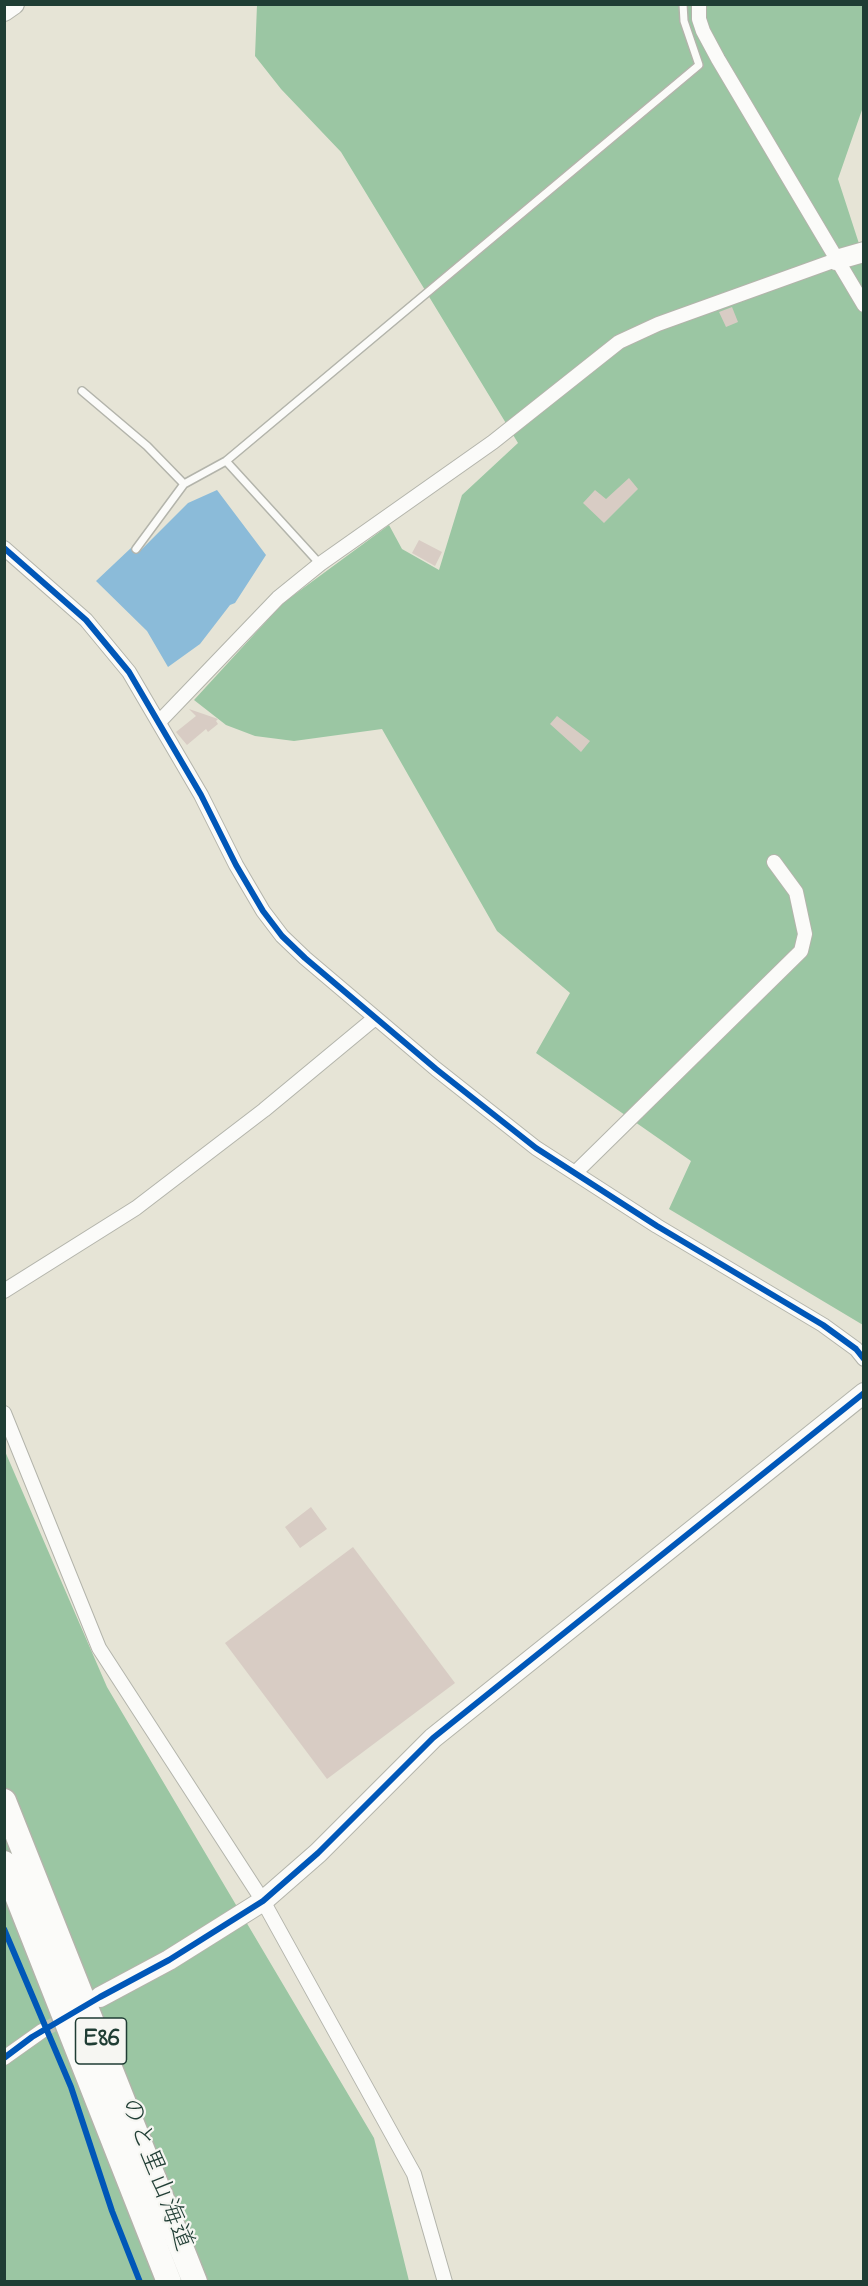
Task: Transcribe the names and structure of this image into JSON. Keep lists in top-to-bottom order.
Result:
{
  "streets": {
    "highway": ["E86", "のと里山海道"]
  }
}
